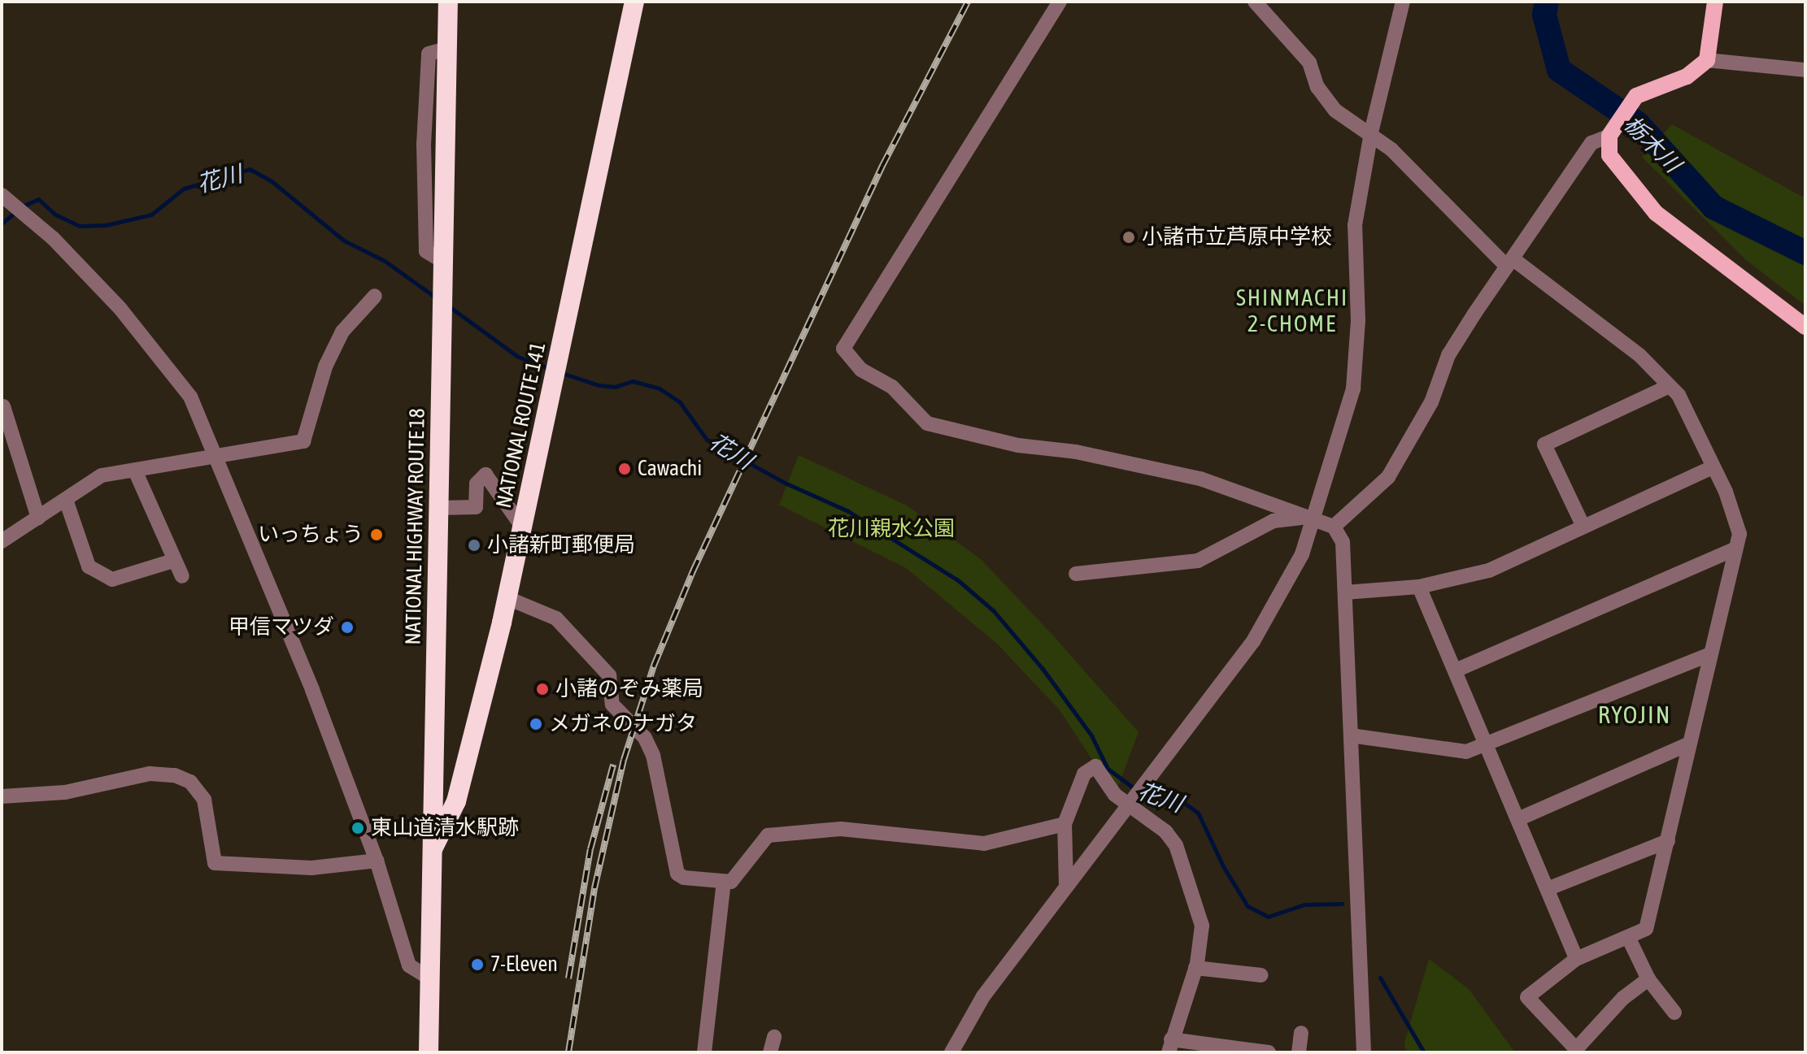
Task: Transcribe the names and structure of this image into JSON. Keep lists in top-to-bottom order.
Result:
{
  "streets": {
    "highway": ["NATIONAL ROUTE 141", "NATIONAL HIGHWAY ROUTE 18"]
  },
  "crossings": [
    ["NATIONAL ROUTE 141", "NATIONAL HIGHWAY ROUTE 18"]
  ],
  "districts": ["SHINMACHI 2-CHOME", "RYOJIN"],
  "water": ["栃木川", "花川"],
  "parks": ["花川親水公園"],
  "places": [
    "小諸市立芦原中学校",
    "Cawachi",
    "いっちょう",
    "小諸新町郵便局",
    "甲信マツダ",
    "小諸のぞみ薬局",
    "メガネのナガタ",
    "東山道清水駅跡",
    "7-Eleven"
  ]
}
